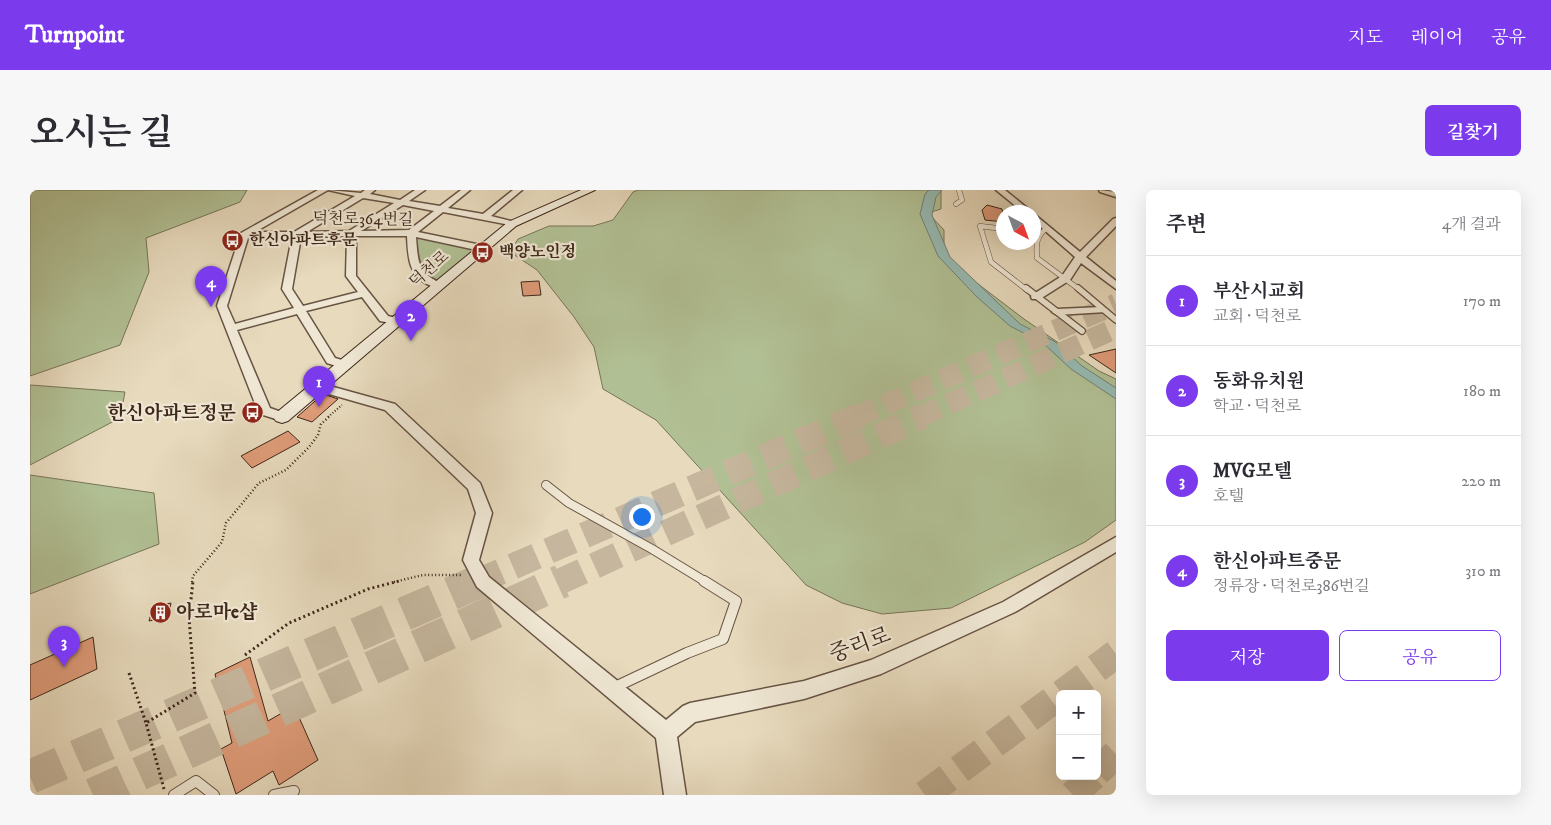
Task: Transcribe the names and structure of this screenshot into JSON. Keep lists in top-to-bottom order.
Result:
{
  "streets": {
    "main road": ["덕천로"],
    "street": ["덕천로364번길", "중리로"]
  },
  "crossings": [
    ["덕천로364번길", "덕천로"]
  ],
  "places": {
    "bus stop": ["한신아파트후문", "백양노인정", "한신아파트정문"],
    "building": ["아로마e샵"]
  },
  "north": "bottom right",
  "page": {
    "header": "Turnpoint",
    "nav": ["지도", "레이어", "공유"],
    "title": "오시는 길",
    "buttons": [
      "길찾기",
      ["저장", "공유"]
    ],
    "heading": ["주변", "4개 결과"],
    "list": [
      {
        "mark": "1",
        "name": "부산시교회",
        "note": "교회 · 덕천로",
        "value": "170 m"
      },
      {
        "mark": "2",
        "name": "동화유치원",
        "note": "학교 · 덕천로",
        "value": "180 m"
      },
      {
        "mark": "3",
        "name": "MVG모텔",
        "note": "호텔",
        "value": "220 m"
      },
      {
        "mark": "4",
        "name": "한신아파트중문",
        "note": "정류장 · 덕천로386번길",
        "value": "310 m"
      }
    ],
    "pins": [
      "4",
      "2",
      "1",
      "3"
    ],
    "map_buttons": ["+", "−"]
  }
}
